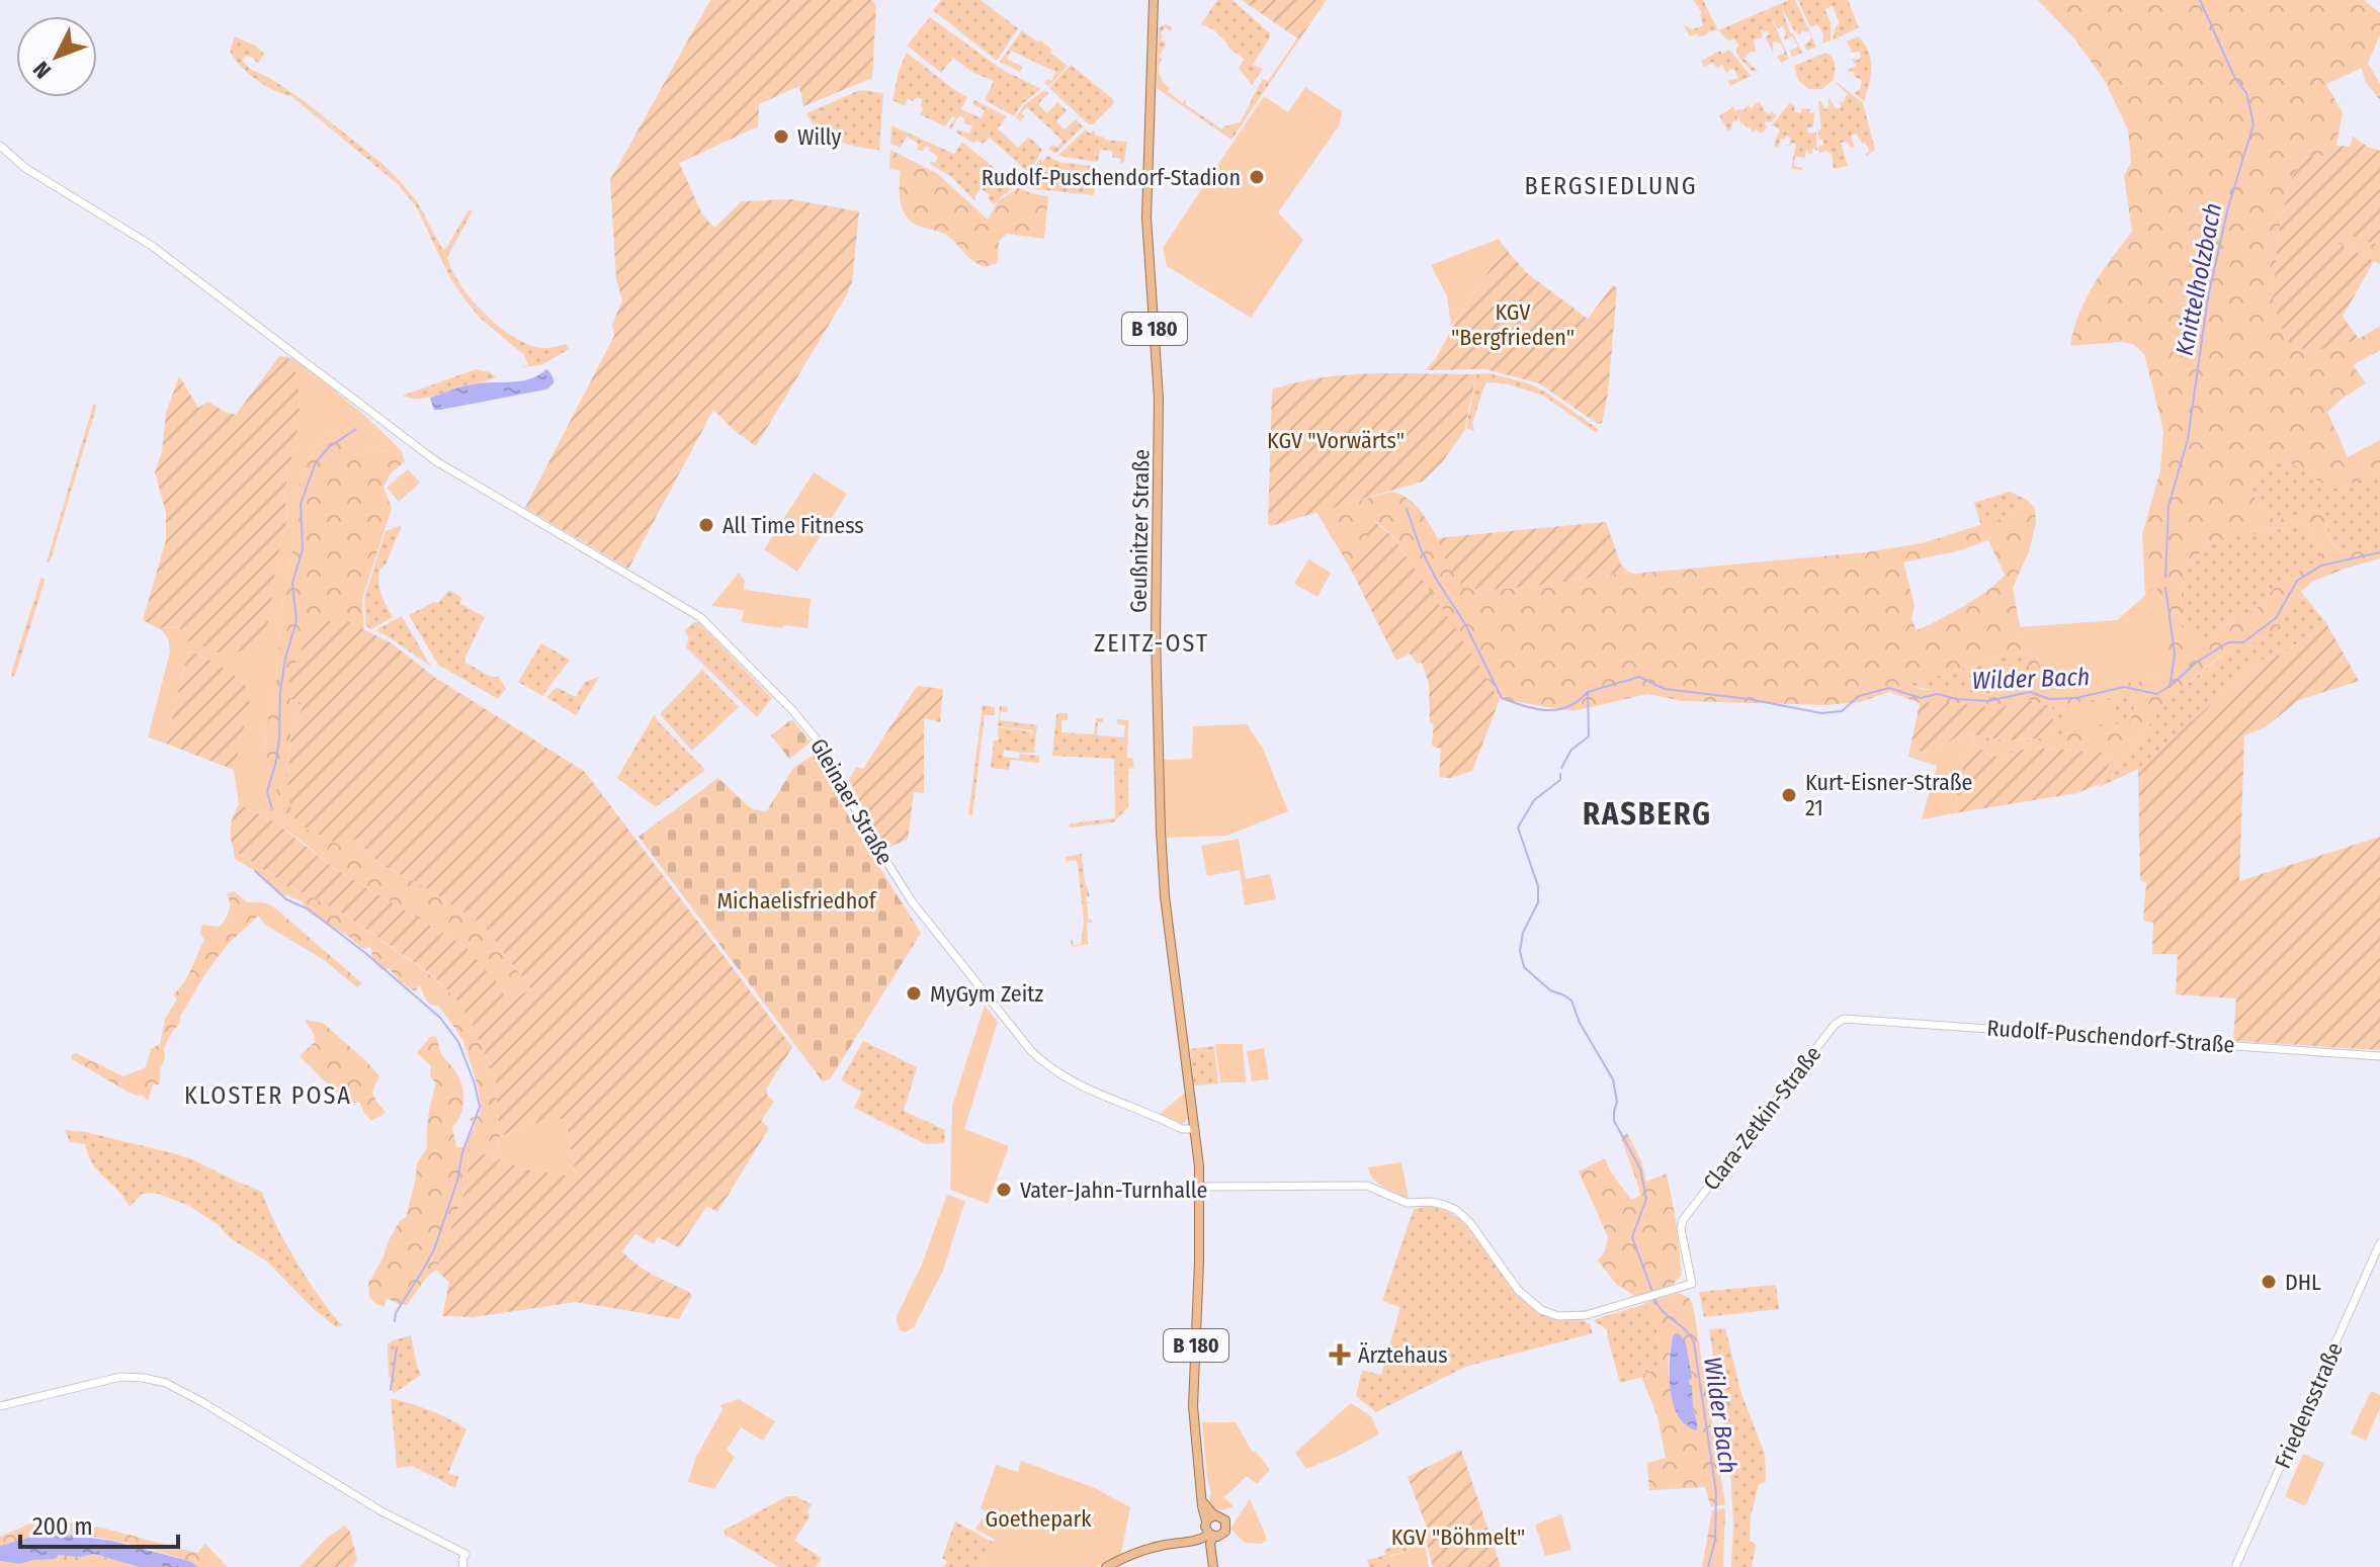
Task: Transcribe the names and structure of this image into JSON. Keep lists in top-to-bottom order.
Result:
{
  "streets": {
    "main road": ["B 180", "Geußnitzer Straße"],
    "street": [
      "Gleinaer Straße",
      "Rudolf-Puschendorf-Straße",
      "Clara-Zetkin-Straße",
      "Friedensstraße"
    ]
  },
  "crossings": [
    ["B 180", "Geußnitzer Straße"],
    ["B 180", "Gleinaer Straße"],
    ["B 180", "Clara-Zetkin-Straße"],
    ["Geußnitzer Straße", "Gleinaer Straße"],
    ["Rudolf-Puschendorf-Straße", "Clara-Zetkin-Straße"]
  ],
  "districts": [
    "BERGSIEDLUNG",
    "ZEITZ-OST",
    "RASBERG",
    "KLOSTER POSA"
  ],
  "water": ["Knittelholzbach", "Wilder Bach"],
  "parks": [
    "KGV \"Bergfrieden\"",
    "KGV \"Vorwärts\"",
    "Michaelisfriedhof",
    "Goethepark",
    "KGV \"Böhmelt\""
  ],
  "places": {
    "other": [
      "Willy",
      "Rudolf-Puschendorf-Stadion",
      "All Time Fitness",
      "Kurt-Eisner-Straße 21",
      "MyGym Zeitz",
      "Vater-Jahn-Turnhalle",
      "DHL"
    ],
    "health": ["Ärztehaus"]
  },
  "scale_bar": "200 m",
  "north": "bottom left"
}
